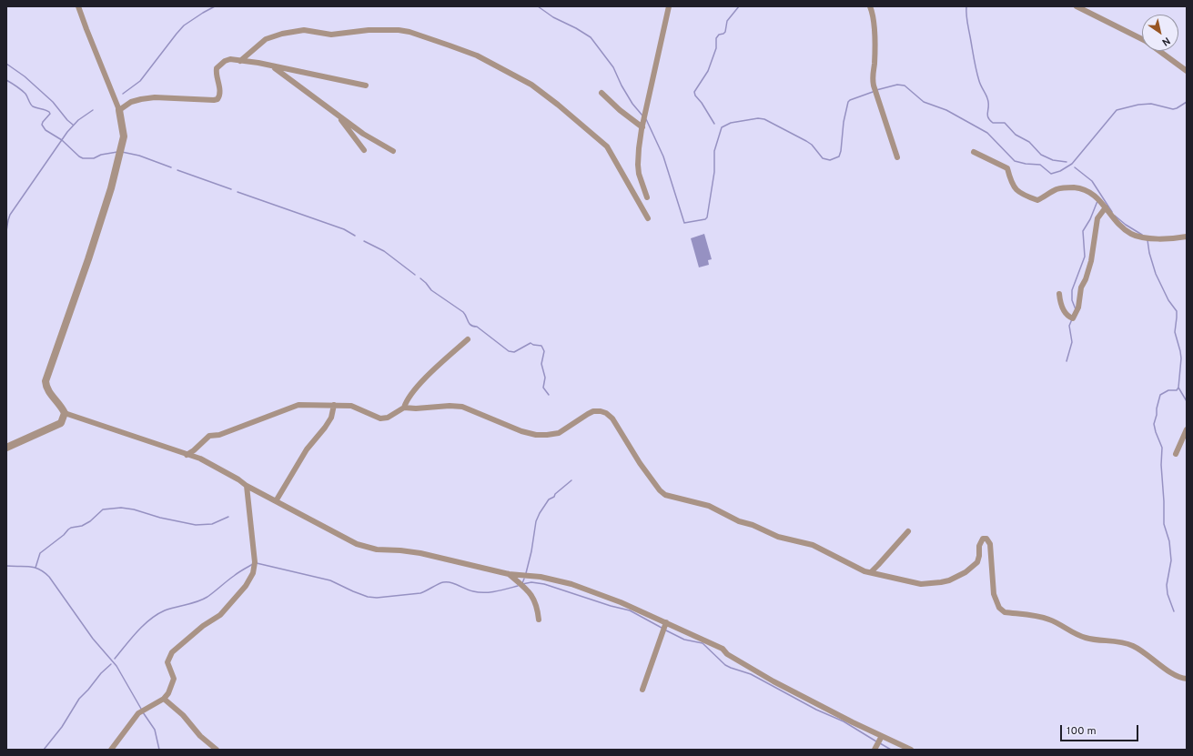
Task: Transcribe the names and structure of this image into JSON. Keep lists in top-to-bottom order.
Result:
{
  "scale_bar": "100 m",
  "north": "bottom right"
}
